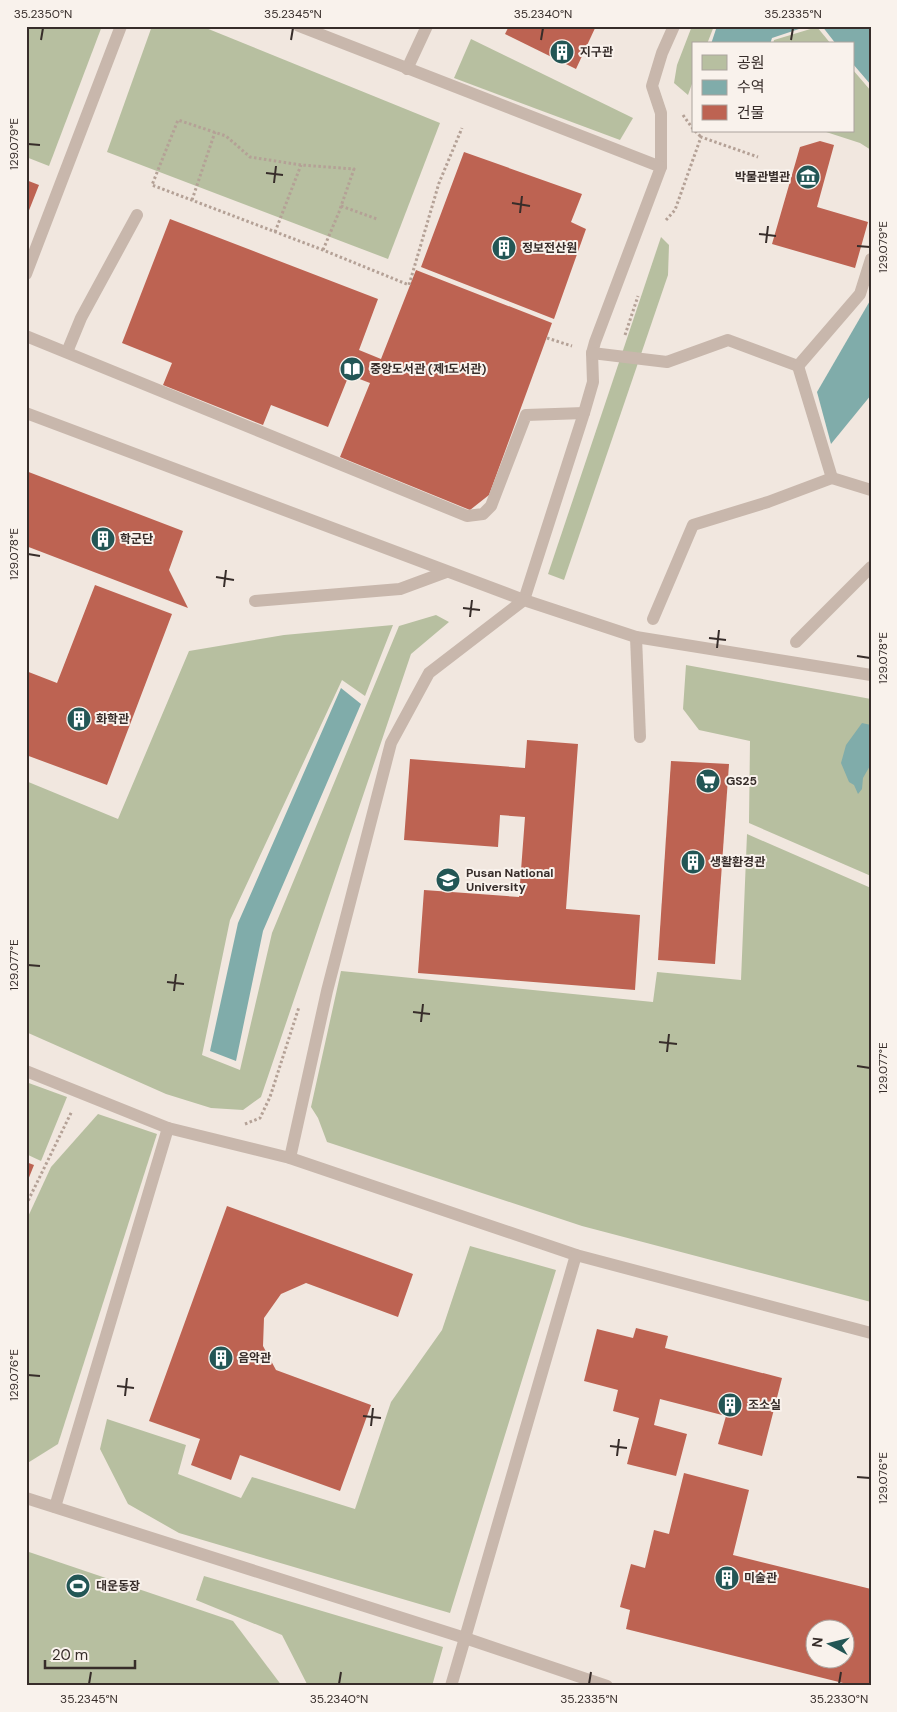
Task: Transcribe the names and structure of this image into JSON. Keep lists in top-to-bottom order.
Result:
{
  "places": {
    "building": [
      "지구관",
      "정보전산원",
      "학군단",
      "화학관",
      "생활환경관",
      "음악관",
      "조소실",
      "미술관"
    ],
    "museum": ["박물관별관"],
    "library": ["중앙도서관 (제1도서관)"],
    "supermarket": ["GS25"],
    "school or university": ["Pusan National University"],
    "sports": ["대운동장"]
  },
  "legend": ["공원", "수역", "건물"],
  "scale_bar": "20 m",
  "north": "left",
  "coordinates": [
    "35.2350°N",
    "35.2345°N",
    "35.2340°N",
    "35.2335°N",
    "129.079°E",
    "129.078°E",
    "129.077°E",
    "129.076°E",
    "35.2330°N"
  ]
}
